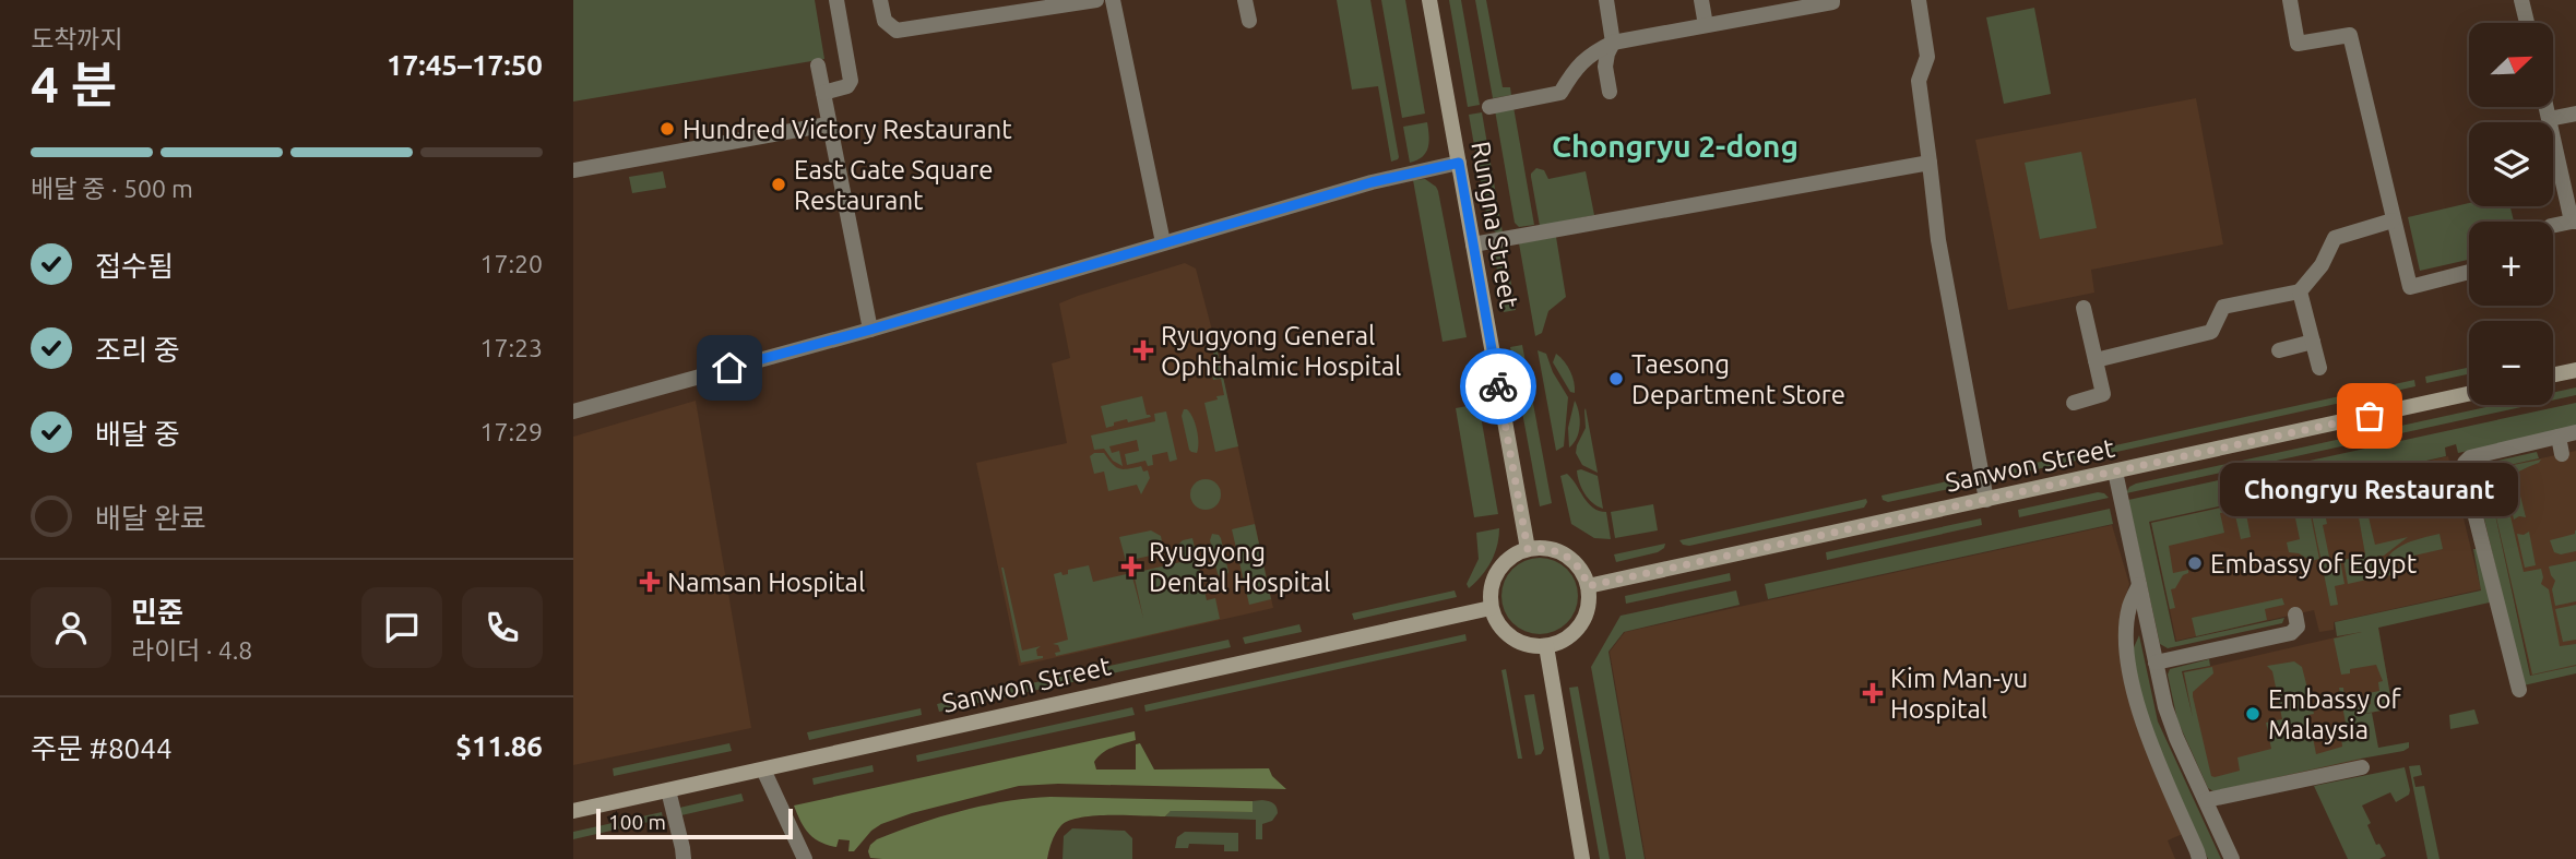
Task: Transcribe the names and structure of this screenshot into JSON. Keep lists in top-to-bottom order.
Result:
{
  "streets": {
    "main road": ["Rungna Street", "Sanwon Street"]
  },
  "crossings": [
    ["Rungna Street", "Sanwon Street"]
  ],
  "districts": ["Chongryu 2-dong"],
  "places": {
    "other": [
      "Hundred Victory Restaurant",
      "East Gate Square Restaurant",
      "Taesong Department Store",
      "Chongryu Restaurant",
      "Embassy of Egypt",
      "Embassy of Malaysia"
    ],
    "health": [
      "Ryugyong General Ophthalmic Hospital",
      "Ryugyong Dental Hospital",
      "Namsan Hospital",
      "Kim Man-yu Hospital"
    ]
  },
  "scale_bar": "100 m",
  "north": "top right",
  "page": {
    "heading": ["4 분", "도착까지", "17:45–17:50"],
    "panel": [
      "민준",
      "라이더 · 4.8",
      "주문 #8044",
      "$11.86"
    ],
    "map_buttons": ["+", "−"],
    "bar": "배달 중 · 500 m",
    "list": [
      ["접수됨", "17:20"],
      ["조리 중", "17:23"],
      ["배달 중", "17:29"],
      "배달 완료"
    ],
    "bubble": "Chongryu Restaurant",
    "scale": "100 m"
  }
}
